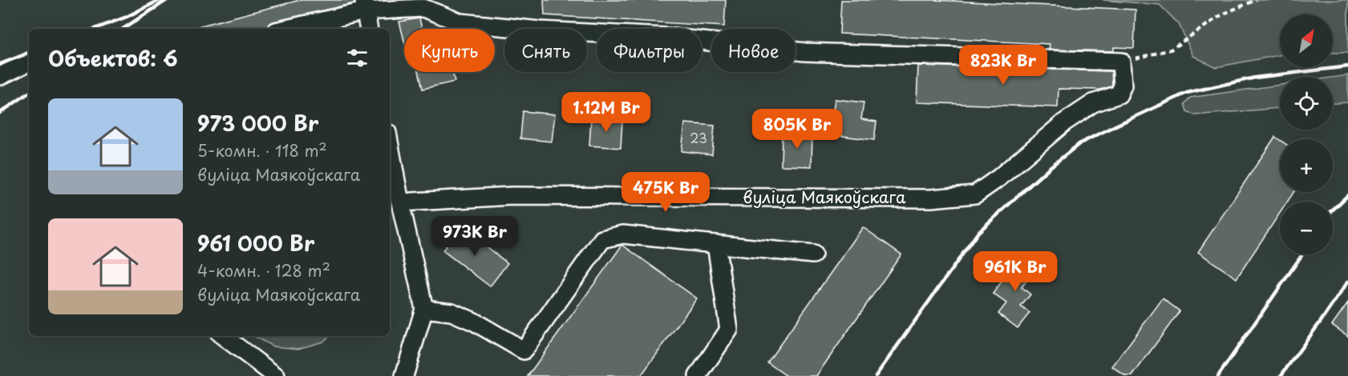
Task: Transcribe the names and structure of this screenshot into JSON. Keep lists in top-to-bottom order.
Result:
{
  "streets": {
    "street": ["вуліца Маякоўскага"]
  },
  "house_numbers": ["23"],
  "north": "top right",
  "page": {
    "map_buttons": ["+", "−"],
    "chip": [
      "Купить",
      "Снять",
      "Фильтры",
      "Новое"
    ],
    "heading": "Объектов: 6",
    "price": [
      "823K Br",
      "1.12M Br",
      "805K Br",
      "475K Br",
      "973K Br",
      "961K Br"
    ],
    "list": [
      {
        "name": "973 000 Br",
        "note": "5-комн. · 118 m² · вуліца Маякоўскага"
      },
      {
        "name": "961 000 Br",
        "note": "4-комн. · 128 m² · вуліца Маякоўскага"
      }
    ]
  }
}
